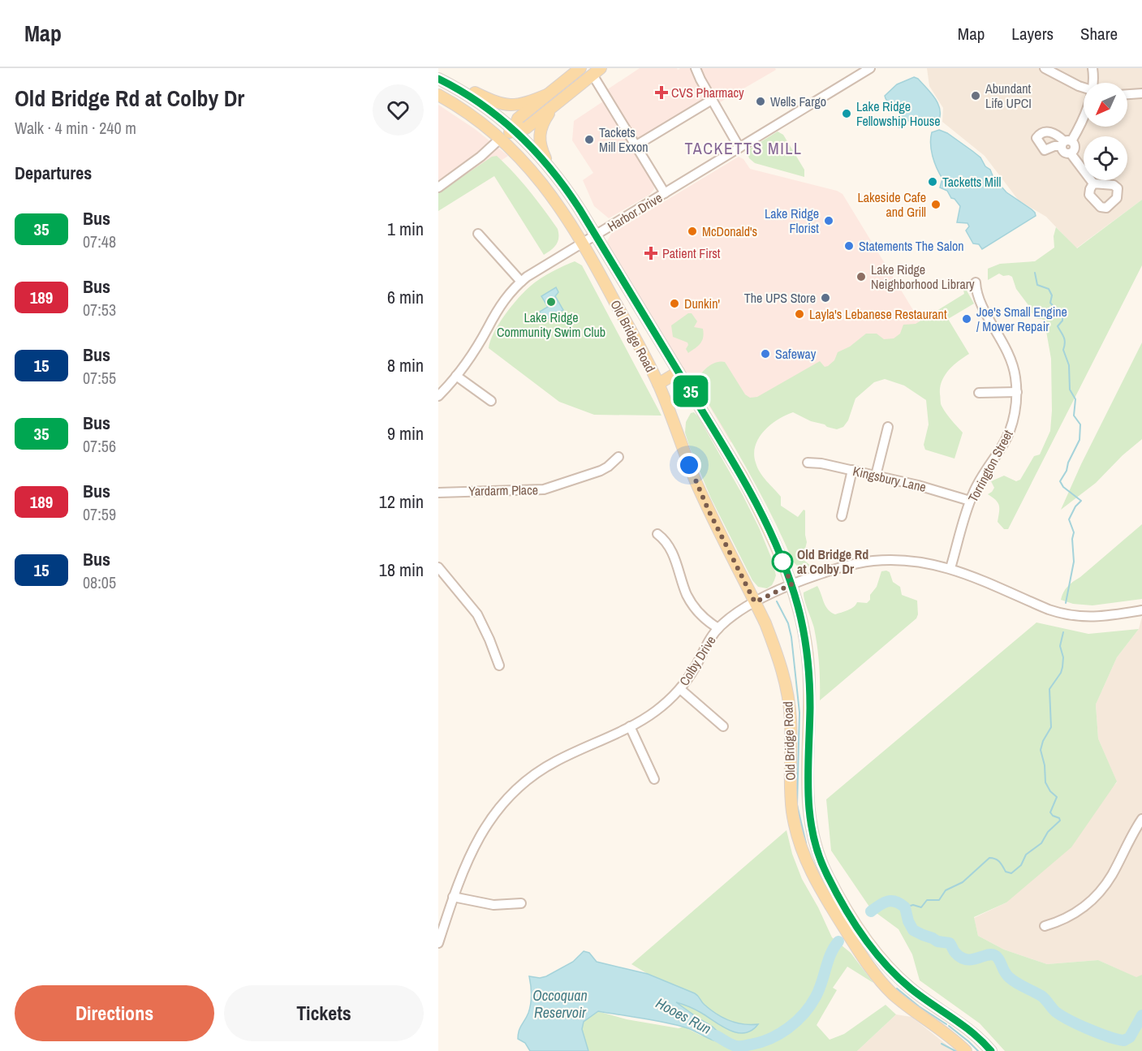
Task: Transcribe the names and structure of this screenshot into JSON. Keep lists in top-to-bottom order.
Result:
{
  "streets": {
    "main road": ["Old Bridge Road"],
    "street": [
      "Harbor Drive",
      "Torrington Street",
      "Kingsbury Lane",
      "Yardarm Place",
      "Colby Drive"
    ]
  },
  "crossings": [
    ["Harbor Drive", "Old Bridge Road"],
    ["Old Bridge Road", "Colby Drive"],
    ["Torrington Street", "Kingsbury Lane"],
    ["Torrington Street", "Colby Drive"]
  ],
  "districts": ["TACKETTS MILL"],
  "water": ["Occoquan Reservoir", "Hooes Run"],
  "places": {
    "health": ["CVS Pharmacy", "Patient First"],
    "other": [
      "Abundant Life UPCI",
      "Wells Fargo",
      "Lake Ridge Fellowship House",
      "Tackets Mill Exxon",
      "Tacketts Mill",
      "Lakeside Cafe and Grill",
      "Lake Ridge Florist",
      "McDonald's",
      "Statements The Salon",
      "Lake Ridge Neighborhood Library",
      "The UPS Store",
      "Lake Ridge Community Swim Club",
      "Dunkin'",
      "Layla's Lebanese Restaurant",
      "Joe's Small Engine / Mower Repair",
      "Safeway",
      "Old Bridge Rd at Colby Dr"
    ]
  },
  "lines": ["bus line 35"],
  "north": "bottom left",
  "page": {
    "header": "Map",
    "nav": ["Map", "Layers", "Share"],
    "heading": [
      ["Old Bridge Rd at Colby Dr", "Walk · 4 min · 240 m"],
      "Departures"
    ],
    "on_map": "35",
    "list": [
      {
        "mark": "35",
        "name": "Bus",
        "note": "07:48",
        "value": "1 min"
      },
      {
        "mark": "189",
        "name": "Bus",
        "note": "07:53",
        "value": "6 min"
      },
      {
        "mark": "15",
        "name": "Bus",
        "note": "07:55",
        "value": "8 min"
      },
      {
        "mark": "35",
        "name": "Bus",
        "note": "07:56",
        "value": "9 min"
      },
      {
        "mark": "189",
        "name": "Bus",
        "note": "07:59",
        "value": "12 min"
      },
      {
        "mark": "15",
        "name": "Bus",
        "note": "08:05",
        "value": "18 min"
      }
    ],
    "buttons": ["Directions", "Tickets"]
  }
}
